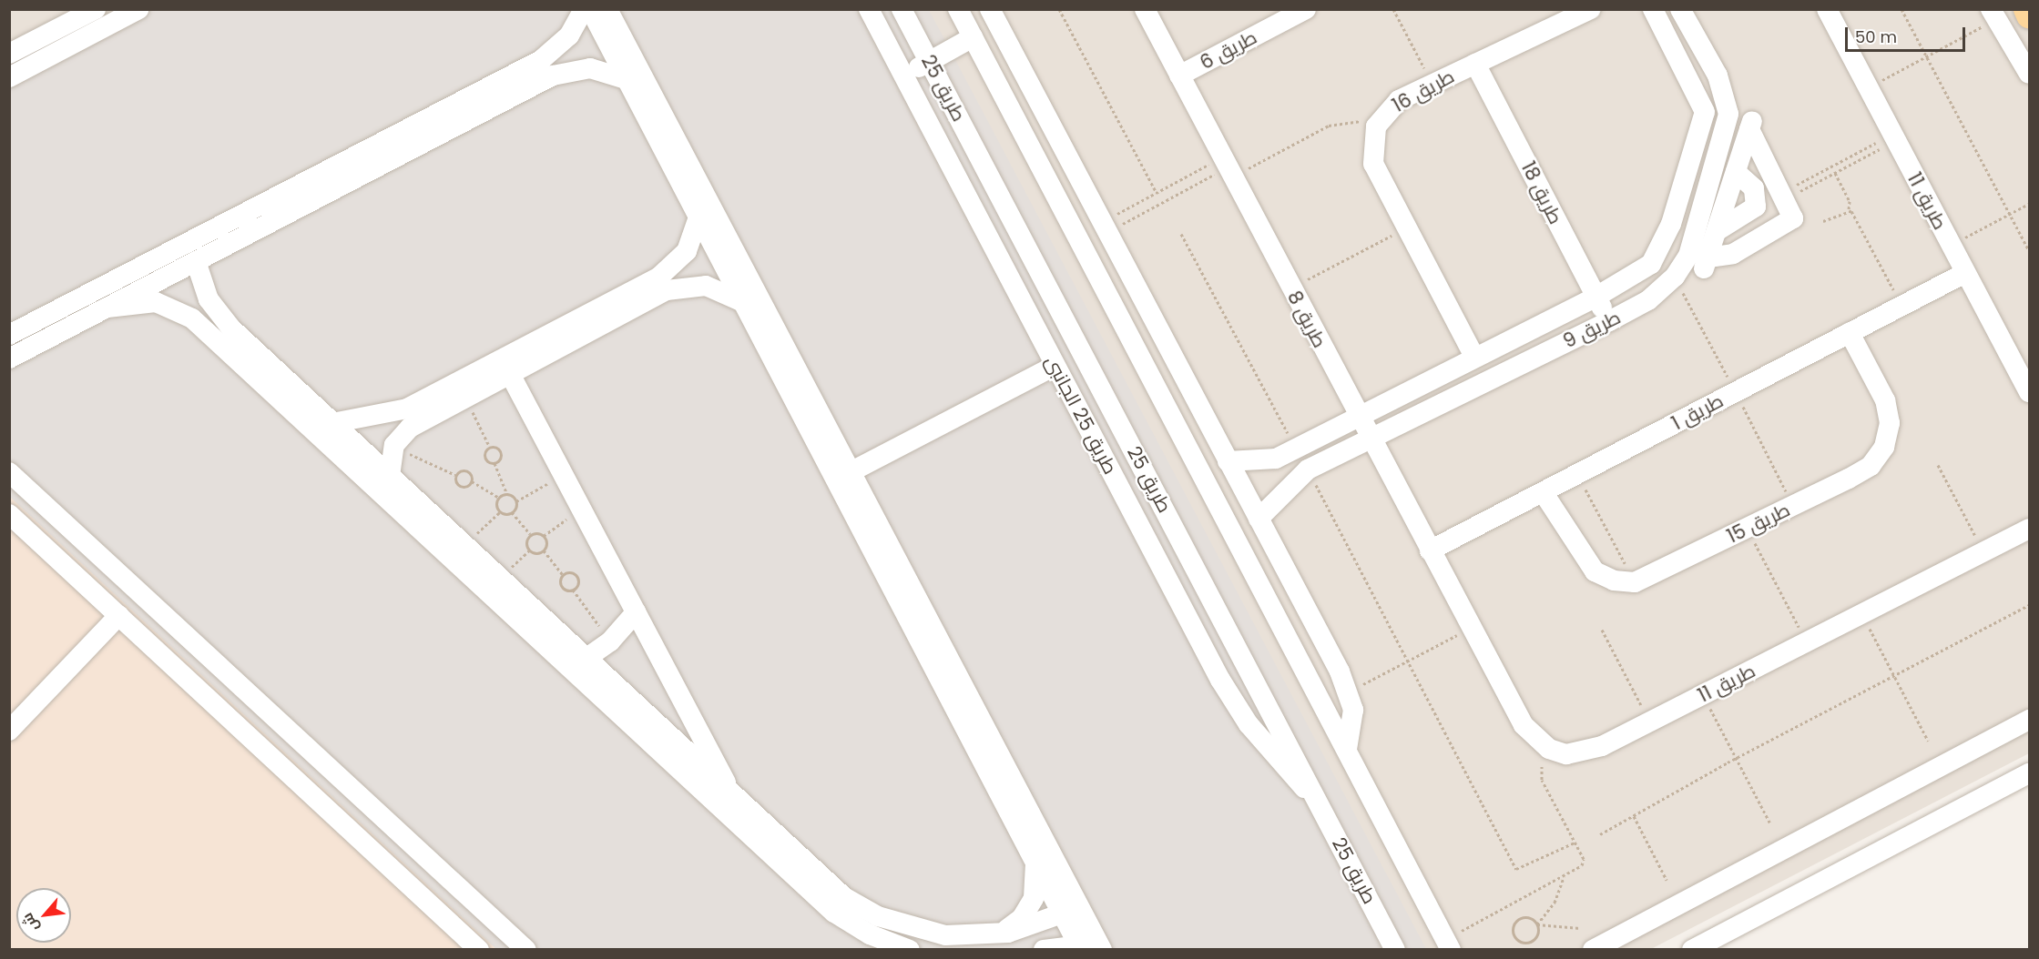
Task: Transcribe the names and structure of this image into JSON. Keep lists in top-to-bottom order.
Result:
{
  "streets": {
    "street": [
      "طريق 6",
      "طريق 25",
      "طريق 16",
      "طريق 18",
      "طريق 11",
      "طريق 8",
      "طريق 9",
      "طريق 1",
      "طريق 25 الجانبى",
      "طريق 15"
    ]
  },
  "crossings": [
    ["طريق 6", "طريق 8"],
    ["طريق 25", "طريق 25 الجانبى"],
    ["طريق 16", "طريق 18"],
    ["طريق 16", "طريق 9"],
    ["طريق 18", "طريق 9"],
    ["طريق 11", "طريق 1"],
    ["طريق 8", "طريق 9"],
    ["طريق 8", "طريق 1"],
    ["طريق 1", "طريق 15"]
  ],
  "scale_bar": "50 m",
  "north": "bottom left"
}
